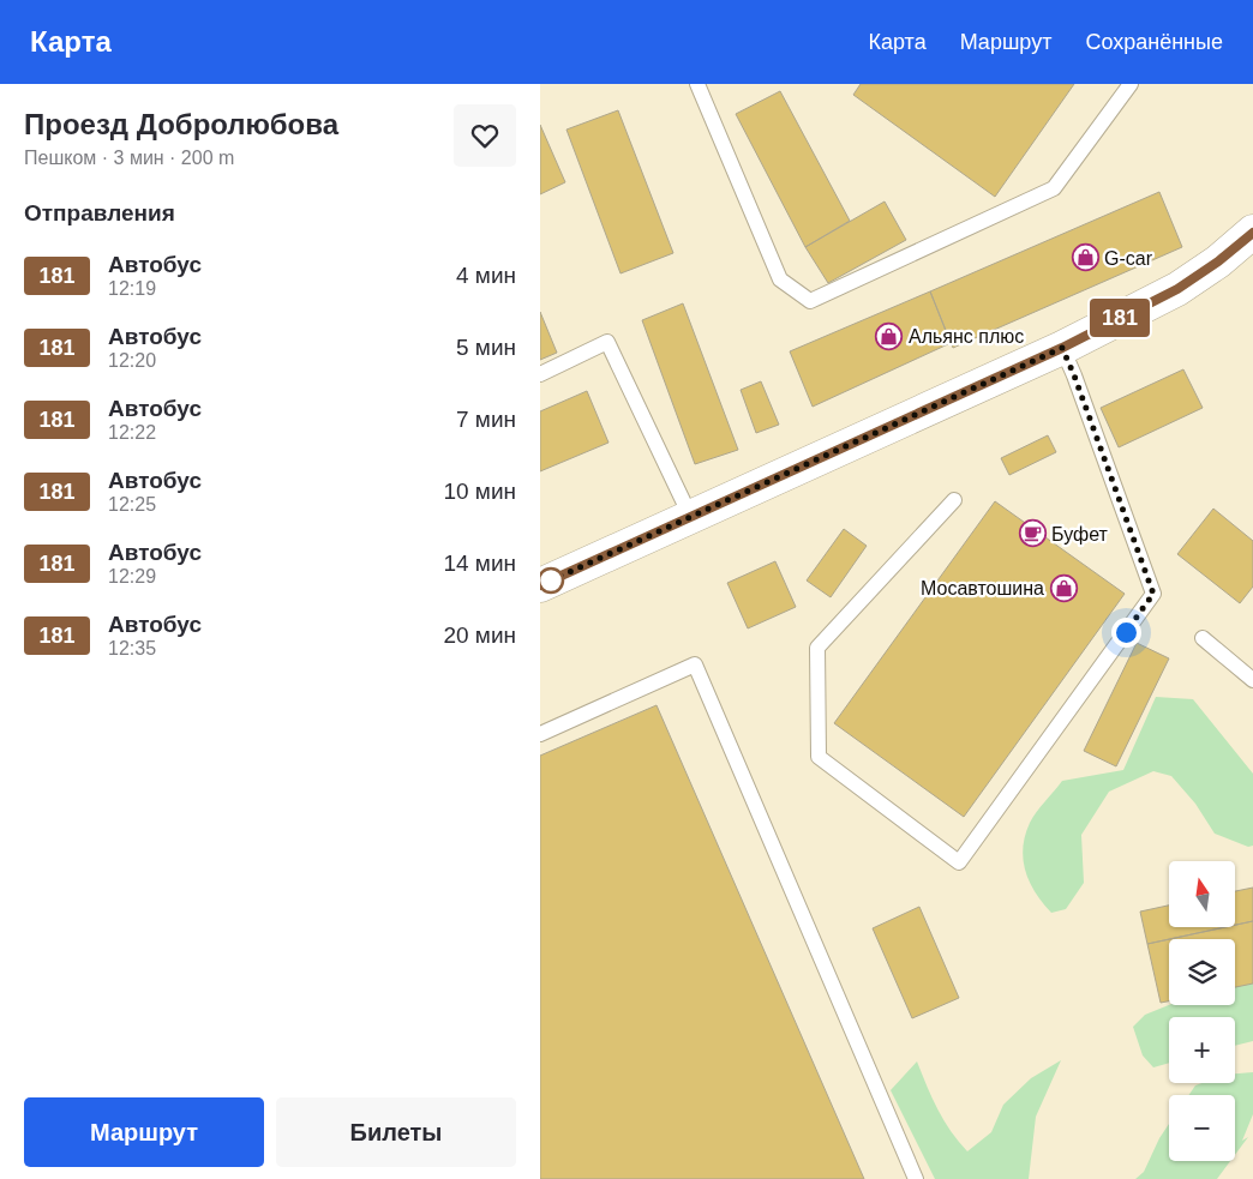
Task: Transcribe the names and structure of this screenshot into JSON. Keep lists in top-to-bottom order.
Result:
{
  "places": {
    "shop": ["G-car", "Альянс плюс", "Мосавтошина"],
    "cafe": ["Буфет"]
  },
  "lines": ["bus line 181"],
  "north": "top",
  "page": {
    "header": "Карта",
    "nav": ["Карта", "Маршрут", "Сохранённые"],
    "heading": [
      ["Проезд Добролюбова", "Пешком · 3 мин · 200 m"],
      "Отправления"
    ],
    "on_map": "181",
    "list": [
      {
        "mark": "181",
        "name": "Автобус",
        "note": "12:19",
        "value": "4 мин"
      },
      {
        "mark": "181",
        "name": "Автобус",
        "note": "12:20",
        "value": "5 мин"
      },
      {
        "mark": "181",
        "name": "Автобус",
        "note": "12:22",
        "value": "7 мин"
      },
      {
        "mark": "181",
        "name": "Автобус",
        "note": "12:25",
        "value": "10 мин"
      },
      {
        "mark": "181",
        "name": "Автобус",
        "note": "12:29",
        "value": "14 мин"
      },
      {
        "mark": "181",
        "name": "Автобус",
        "note": "12:35",
        "value": "20 мин"
      }
    ],
    "map_buttons": ["+", "−"],
    "buttons": ["Маршрут", "Билеты"]
  }
}
